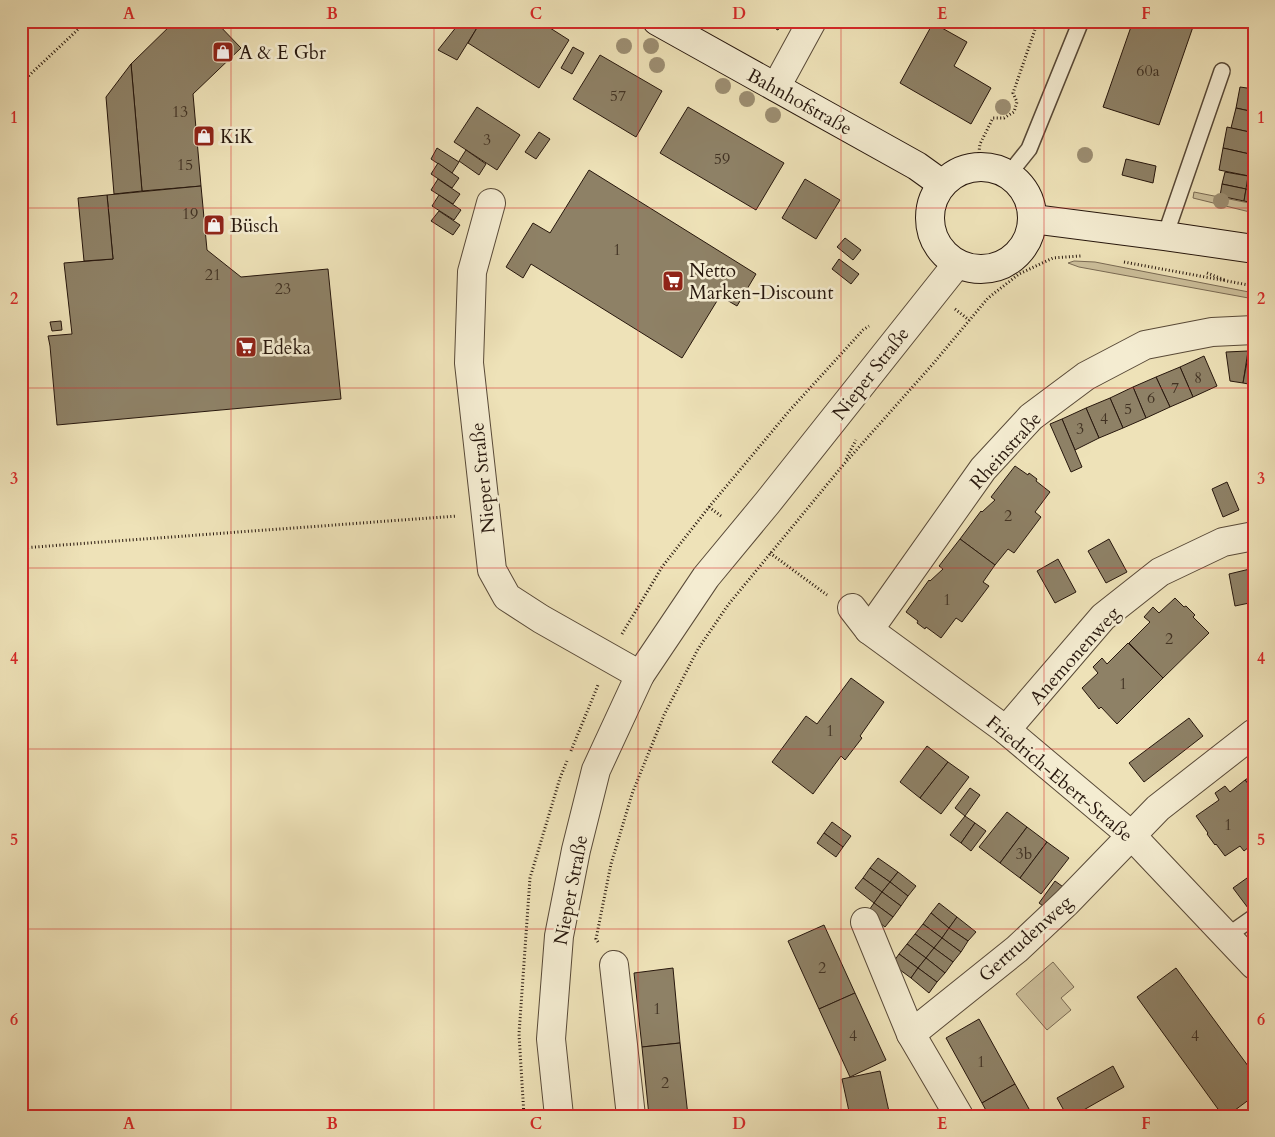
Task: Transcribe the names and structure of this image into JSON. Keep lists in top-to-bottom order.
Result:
{
  "streets": {
    "street": [
      "Bahnhofstraße",
      "Nieper Straße",
      "Rheinstraße",
      "Anemonenweg",
      "Friedrich-Ebert-Straße",
      "Gertrudenweg"
    ]
  },
  "crossings": [
    ["Bahnhofstraße", "Nieper Straße"],
    ["Rheinstraße", "Friedrich-Ebert-Straße"],
    ["Anemonenweg", "Friedrich-Ebert-Straße"],
    ["Friedrich-Ebert-Straße", "Gertrudenweg"]
  ],
  "places": {
    "shop": ["A & E Gbr", "KiK", "Büsch"],
    "supermarket": ["Netto Marken-Discount", "Edeka"]
  },
  "house_numbers": [
    "60a",
    "57",
    "13",
    "3",
    "59",
    "15",
    "19",
    "1",
    "21",
    "23",
    "8",
    "7",
    "6",
    "5",
    "4",
    "3",
    "2",
    "1",
    "2",
    "1",
    "1",
    "1",
    "3b",
    "2",
    "1",
    "4",
    "4",
    "1",
    "2"
  ],
  "grid": {
    "columns": [
      "A",
      "B",
      "C",
      "D",
      "E",
      "F"
    ],
    "rows": [
      "1",
      "2",
      "3",
      "4",
      "5",
      "6"
    ]
  }
}
